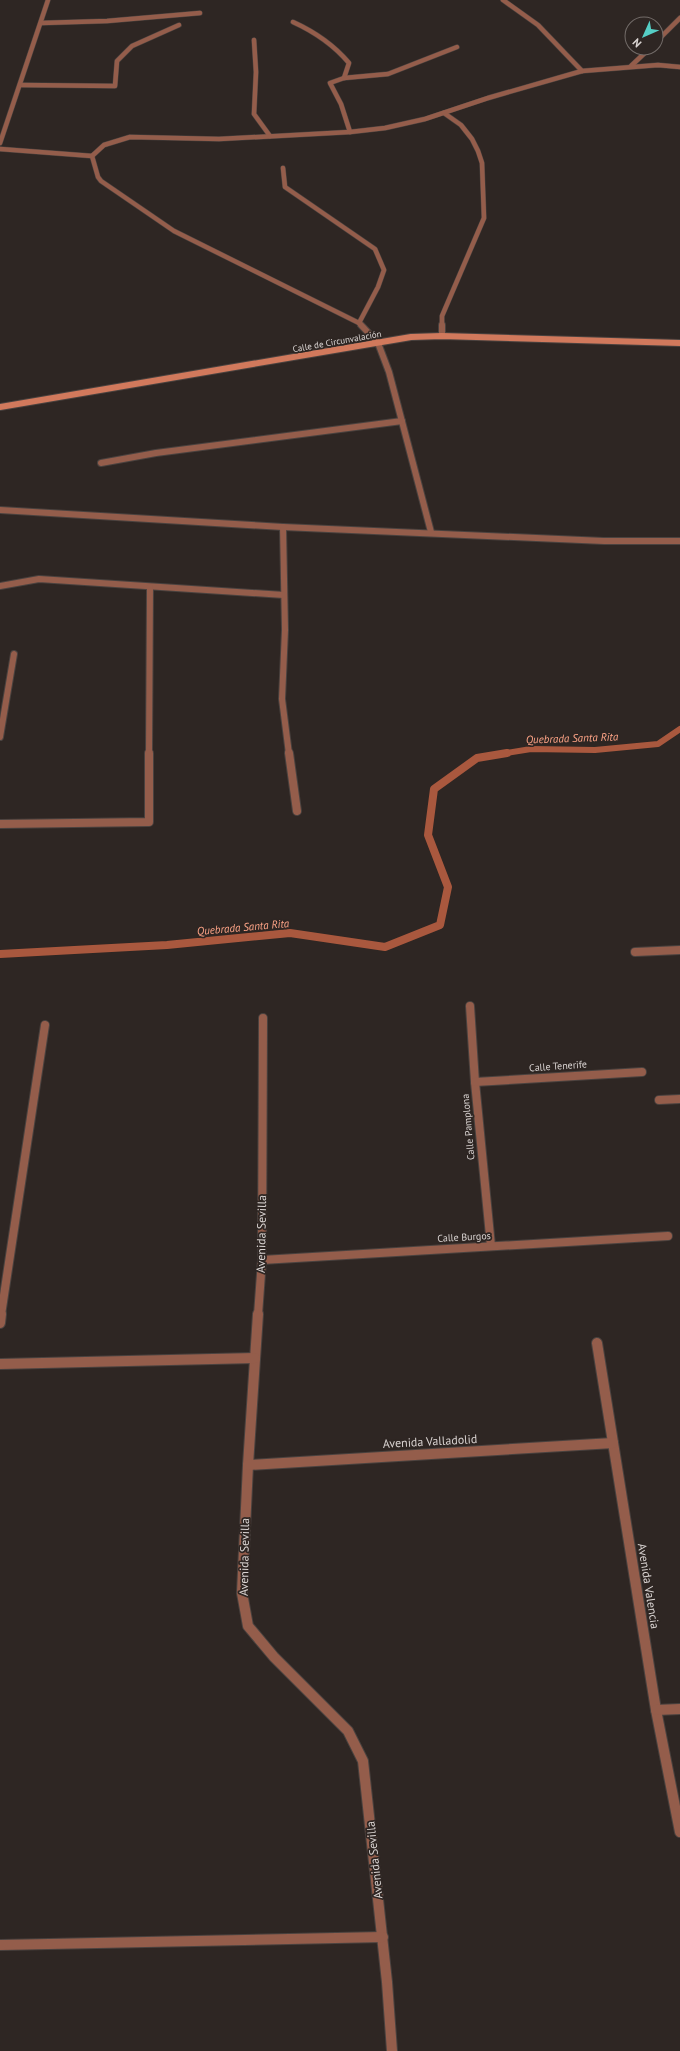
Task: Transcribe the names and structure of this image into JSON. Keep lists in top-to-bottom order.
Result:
{
  "streets": {
    "street": [
      "Calle de Circunvalación",
      "Calle Tenerife",
      "Calle Pamplona",
      "Avenida Sevilla",
      "Calle Burgos",
      "Avenida Valladolid",
      "Avenida Valencia"
    ]
  },
  "crossings": [
    ["Calle Tenerife", "Calle Pamplona"],
    ["Calle Pamplona", "Calle Burgos"],
    ["Avenida Sevilla", "Calle Burgos"],
    ["Avenida Sevilla", "Avenida Valladolid"],
    ["Avenida Valladolid", "Avenida Valencia"]
  ],
  "water": ["Quebrada Santa Rita"],
  "north": "bottom left"
}
